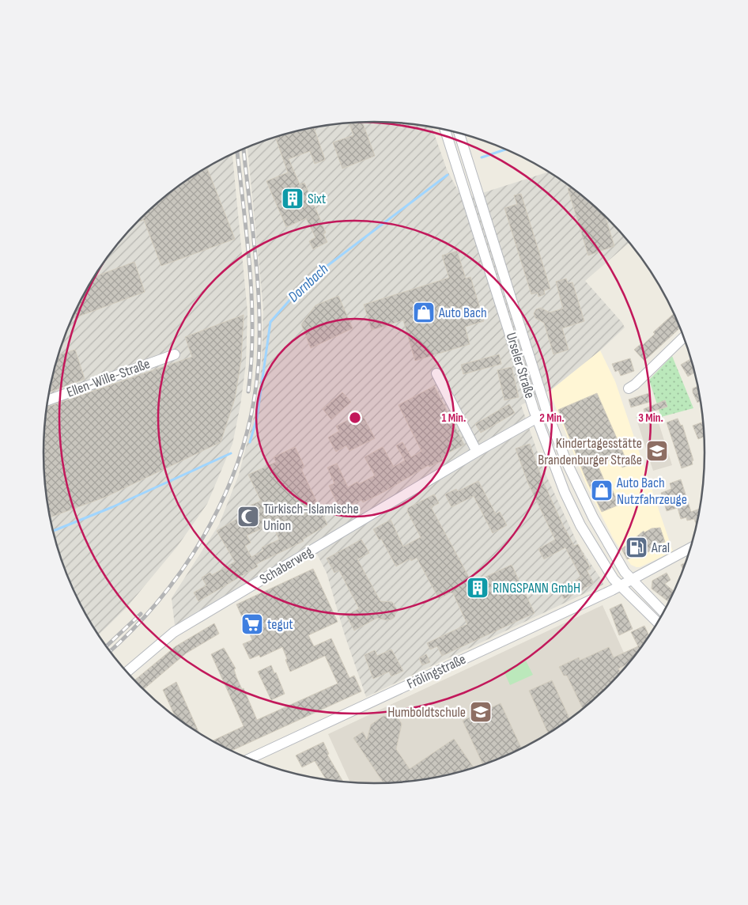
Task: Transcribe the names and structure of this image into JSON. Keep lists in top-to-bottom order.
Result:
{
  "streets": {
    "street": [
      "Urseler Straße",
      "Ellen-Wille-Straße",
      "Schaberweg",
      "Frölingstraße"
    ]
  },
  "crossings": [
    ["Urseler Straße", "Schaberweg"],
    ["Urseler Straße", "Frölingstraße"]
  ],
  "water": ["Dornbach"],
  "places": {
    "building": ["Sixt", "RINGSPANN GmbH"],
    "shop": ["Auto Bach", "Auto Bach Nutzfahrzeuge"],
    "school or university": ["Kindertagesstätte Brandenburger Straße", "Humboldtschule"],
    "mosque": ["Türkisch-Islamische Union"],
    "fuel station": ["Aral"],
    "supermarket": ["tegut"]
  },
  "rings": ["1 Min.", "2 Min.", "3 Min."]
}
